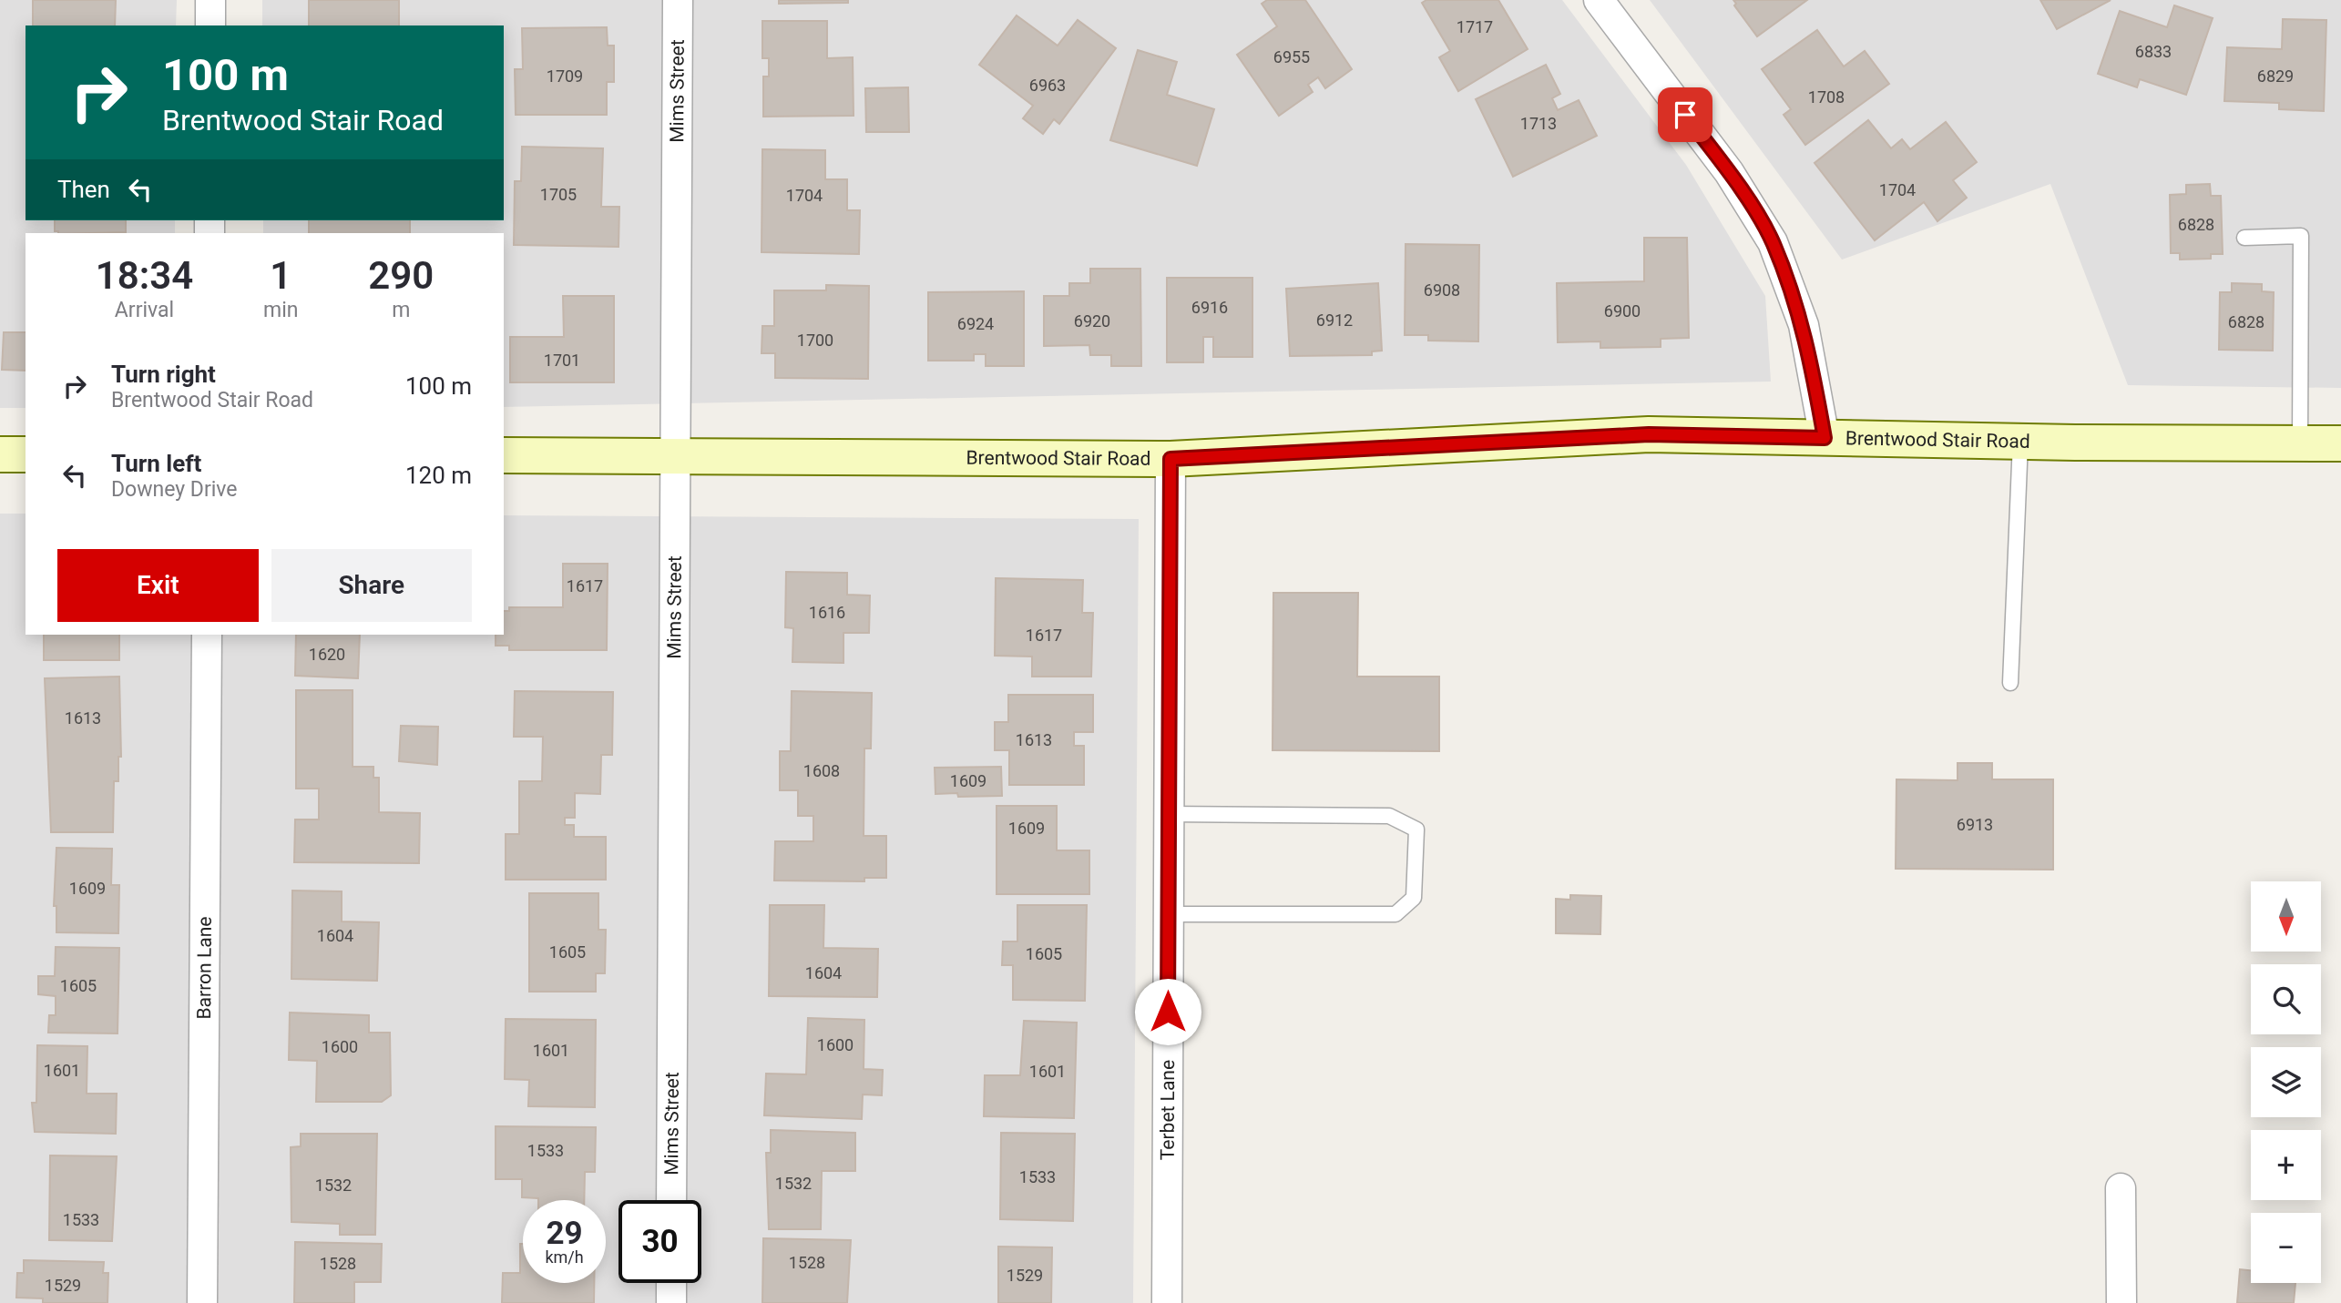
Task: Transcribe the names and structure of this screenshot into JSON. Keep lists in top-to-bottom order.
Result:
{
  "streets": {
    "main road": ["Brentwood Stair Road"],
    "street": ["Mims Street", "Barron Lane", "Terbet Lane"]
  },
  "crossings": [
    ["Mims Street", "Brentwood Stair Road"],
    ["Brentwood Stair Road", "Terbet Lane"]
  ],
  "house_numbers": [
    "1717",
    "6833",
    "6955",
    "1709",
    "6829",
    "6963",
    "1708",
    "1713",
    "1704",
    "1705",
    "1704",
    "6828",
    "6908",
    "6916",
    "6900",
    "6912",
    "6920",
    "6828",
    "6924",
    "1700",
    "1701",
    "1617",
    "1616",
    "1617",
    "1620",
    "1613",
    "1613",
    "1608",
    "1609",
    "6913",
    "1609",
    "1609",
    "1604",
    "1605",
    "1605",
    "1604",
    "1605",
    "1600",
    "1600",
    "1601",
    "1601",
    "1601",
    "1533",
    "1533",
    "1532",
    "1532",
    "1533",
    "1528",
    "1528",
    "1529",
    "1529"
  ],
  "north": "bottom",
  "page": {
    "turn": ["100 m", "Brentwood Stair Road"],
    "then": "Then",
    "eta": [
      "18:34",
      "Arrival",
      "1",
      "min",
      "290",
      "m"
    ],
    "list": [
      {
        "name": "Turn right",
        "note": "Brentwood Stair Road",
        "value": "100 m"
      },
      {
        "name": "Turn left",
        "note": "Downey Drive",
        "value": "120 m"
      }
    ],
    "buttons": ["Exit", "Share"],
    "map_buttons": ["+", "−"],
    "speed": "29 km/h",
    "limit": "30"
  }
}
